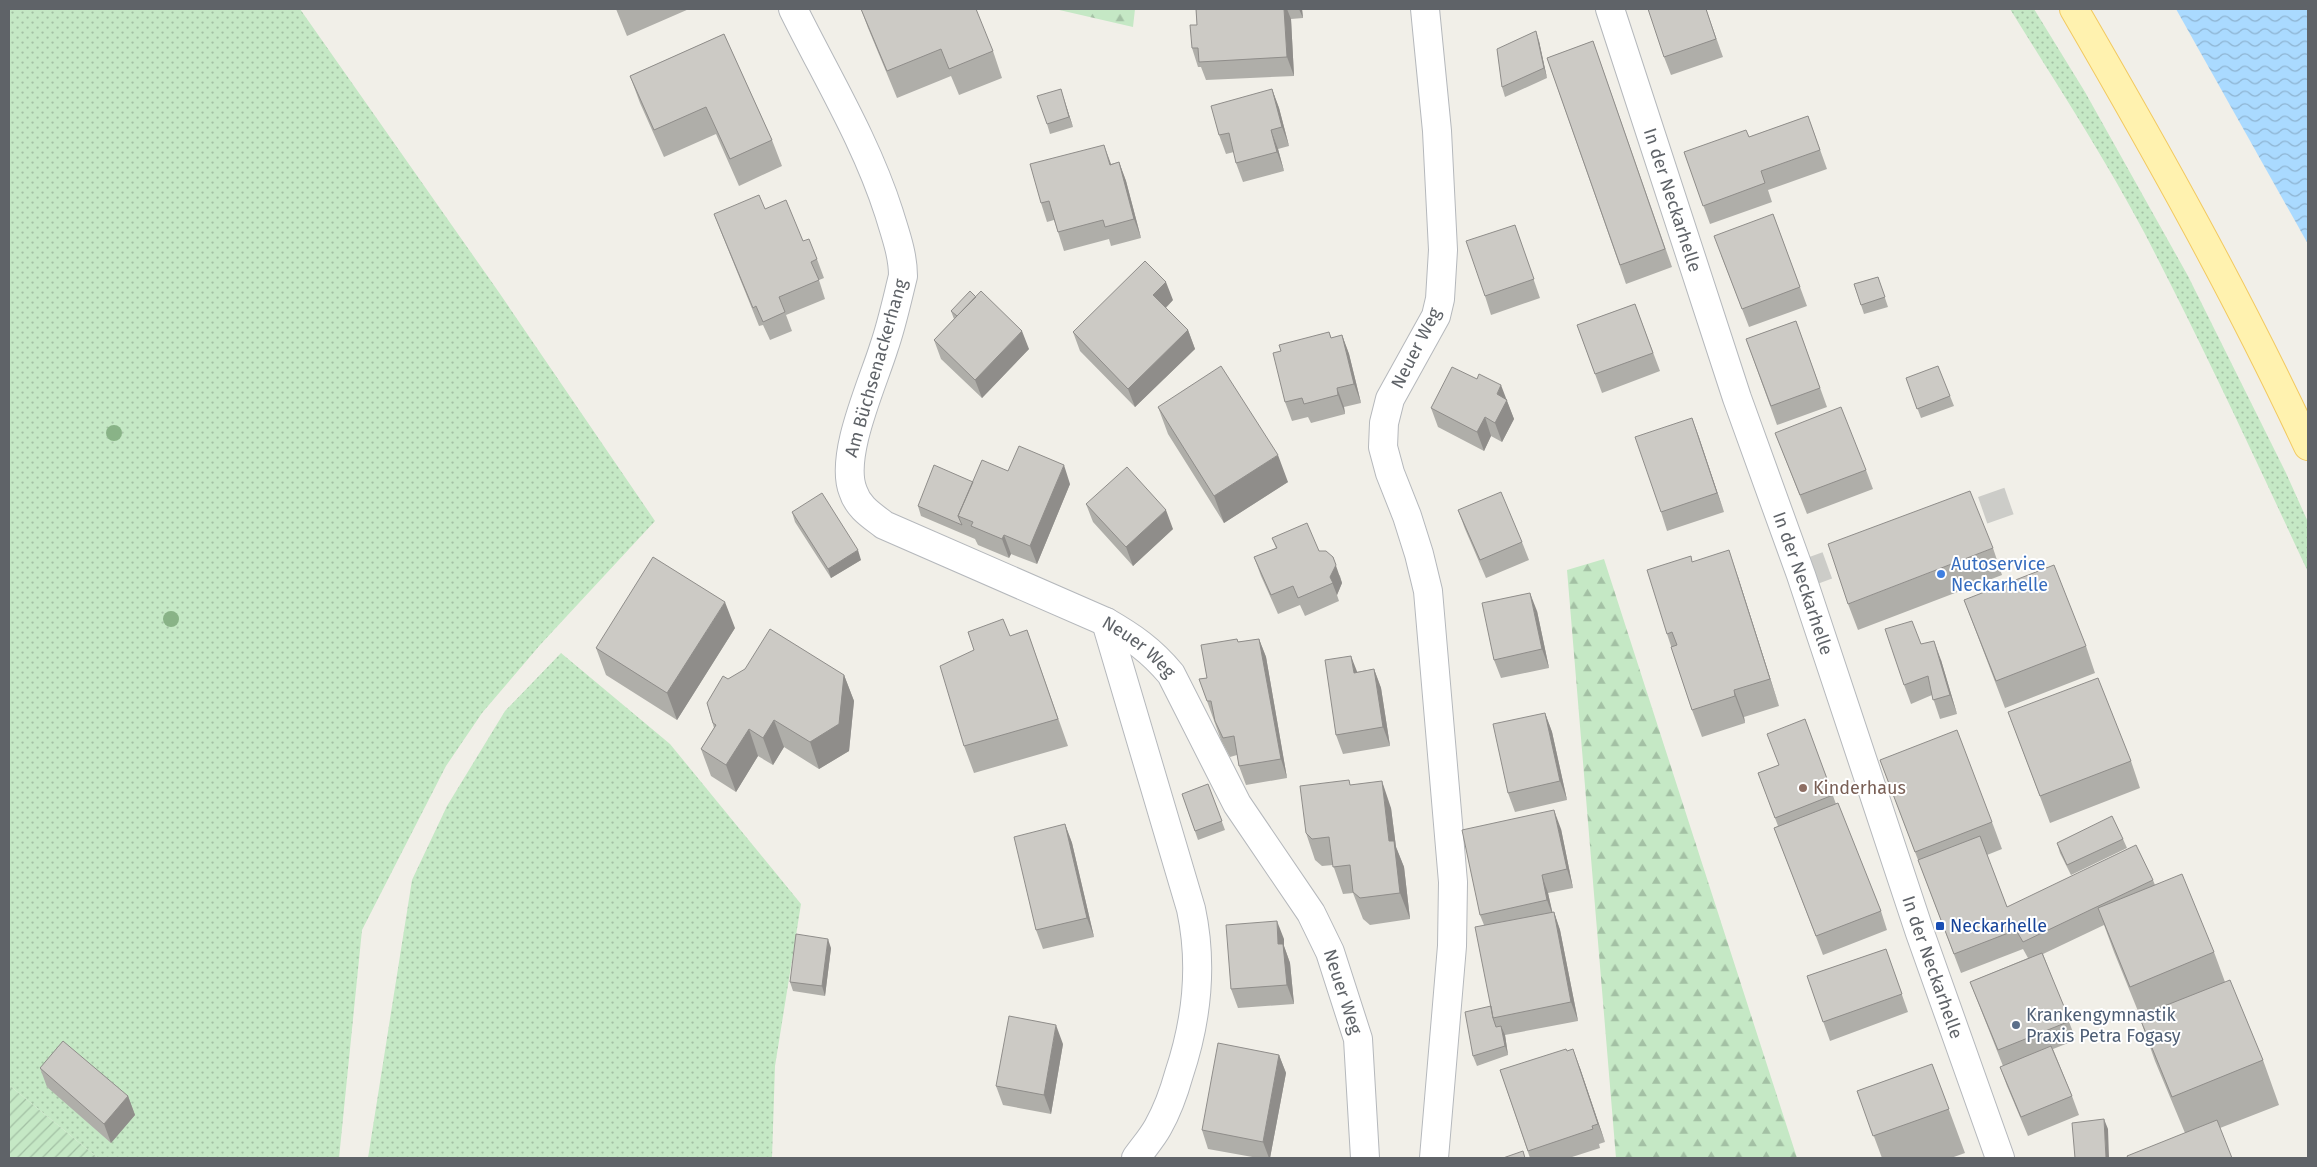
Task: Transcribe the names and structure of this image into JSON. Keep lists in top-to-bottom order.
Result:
{
  "streets": {
    "street": ["In der Neckarhelle", "Neuer Weg", "Am Büchsenackerhang"]
  },
  "crossings": [
    ["Neuer Weg", "Am Büchsenackerhang"]
  ],
  "places": {
    "other": ["Autoservice Neckarhelle", "Kinderhaus", "Krankengymnastik Praxis Petra Fogasy"],
    "transit": ["Neckarhelle"]
  }
}
